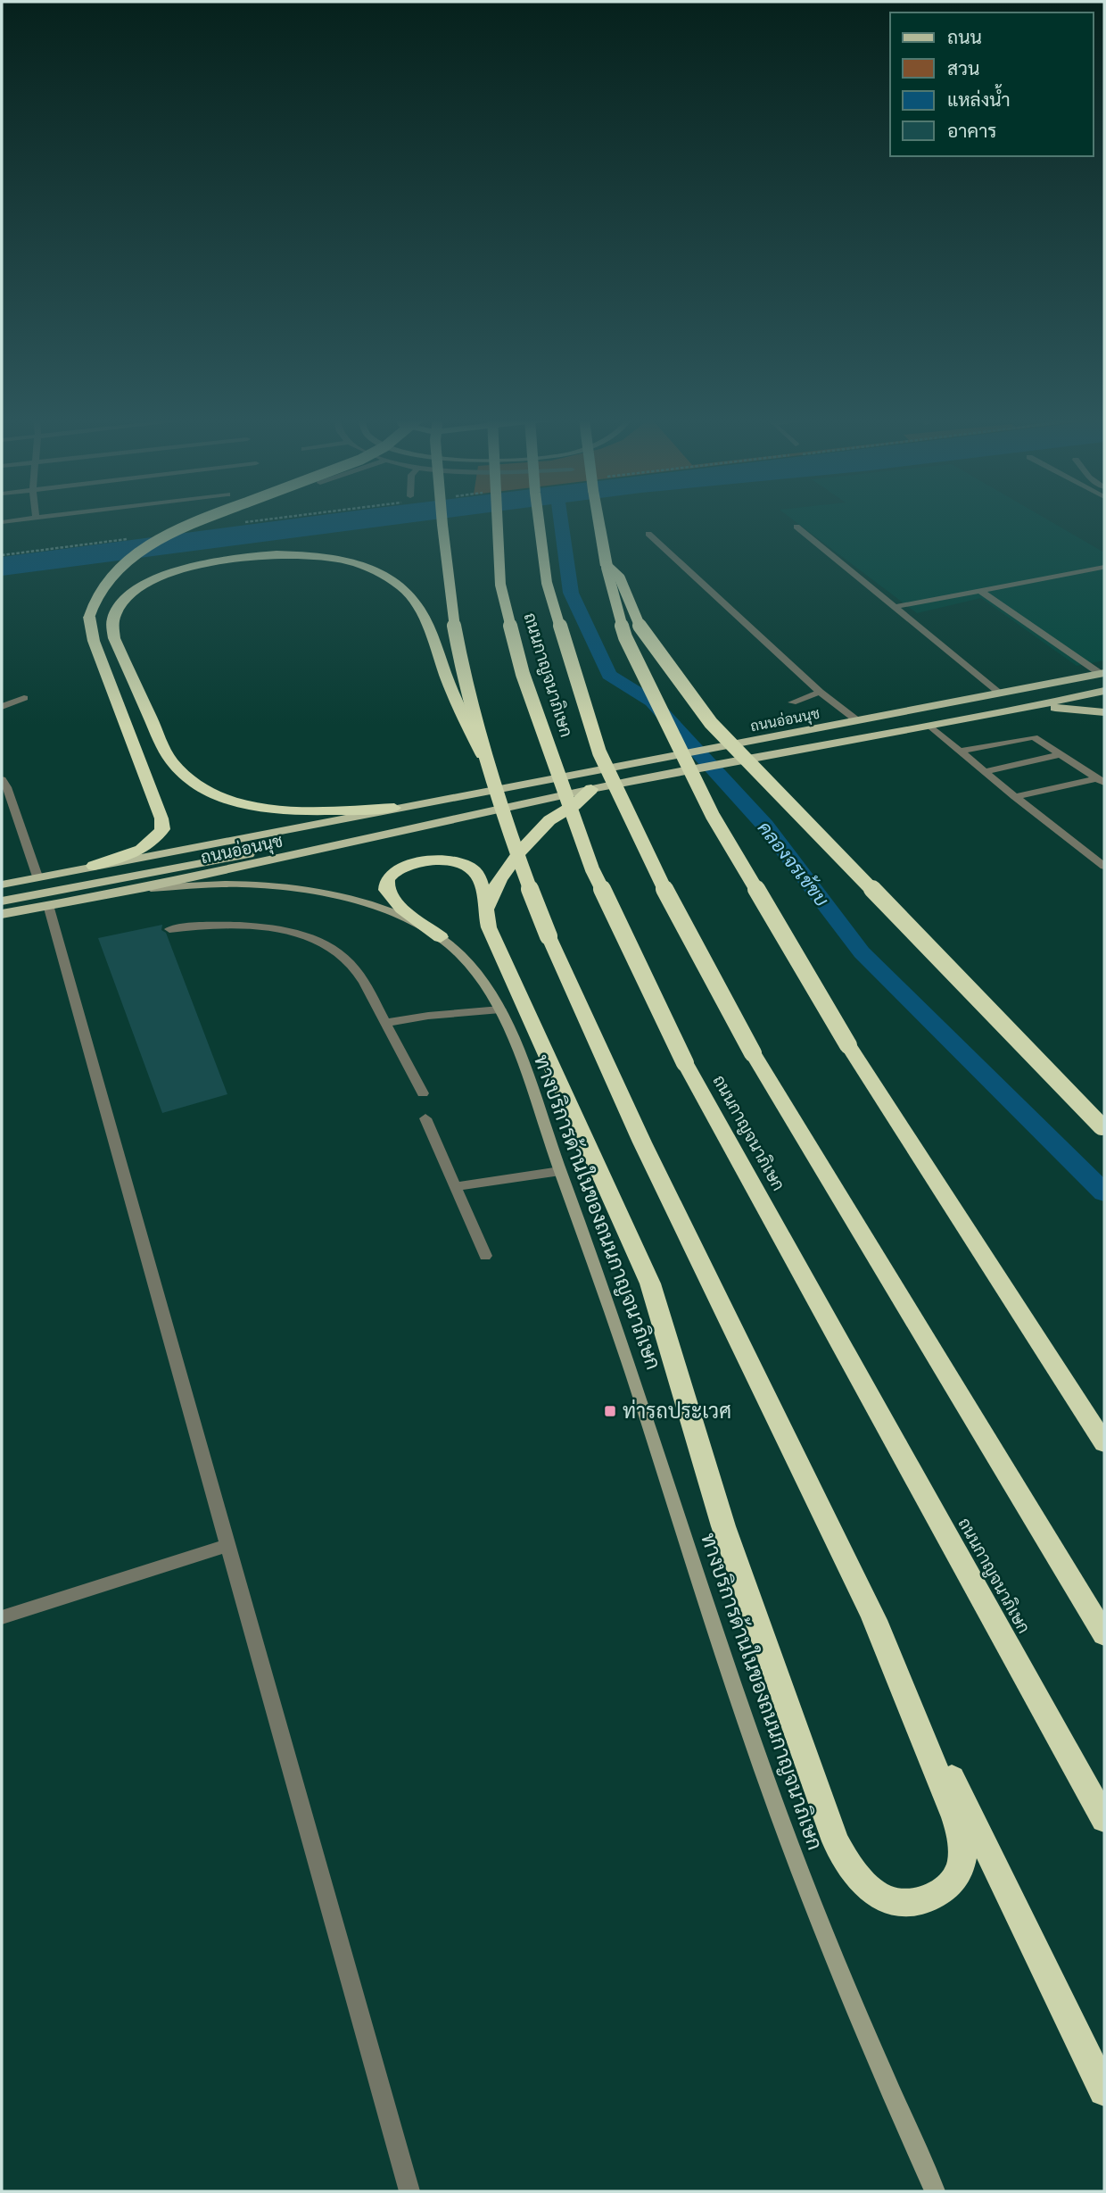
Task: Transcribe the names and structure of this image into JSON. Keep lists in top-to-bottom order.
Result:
{
  "streets": {
    "highway": ["ถนนกาญจนาภิเษก"],
    "main road": ["ถนนอ่อนนุช", "ทางบริการด้านในของถนนกาญจนาภิเษก"]
  },
  "crossings": [
    ["ถนนอ่อนนุช", "ทางบริการด้านในของถนนกาญจนาภิเษก"]
  ],
  "water": ["คลองจรเข้ขบ"],
  "places": {
    "transit": ["ท่ารถประเวศ"]
  },
  "legend": [
    "ถนน",
    "สวน",
    "แหล่งน้ำ",
    "อาคาร"
  ]
}
